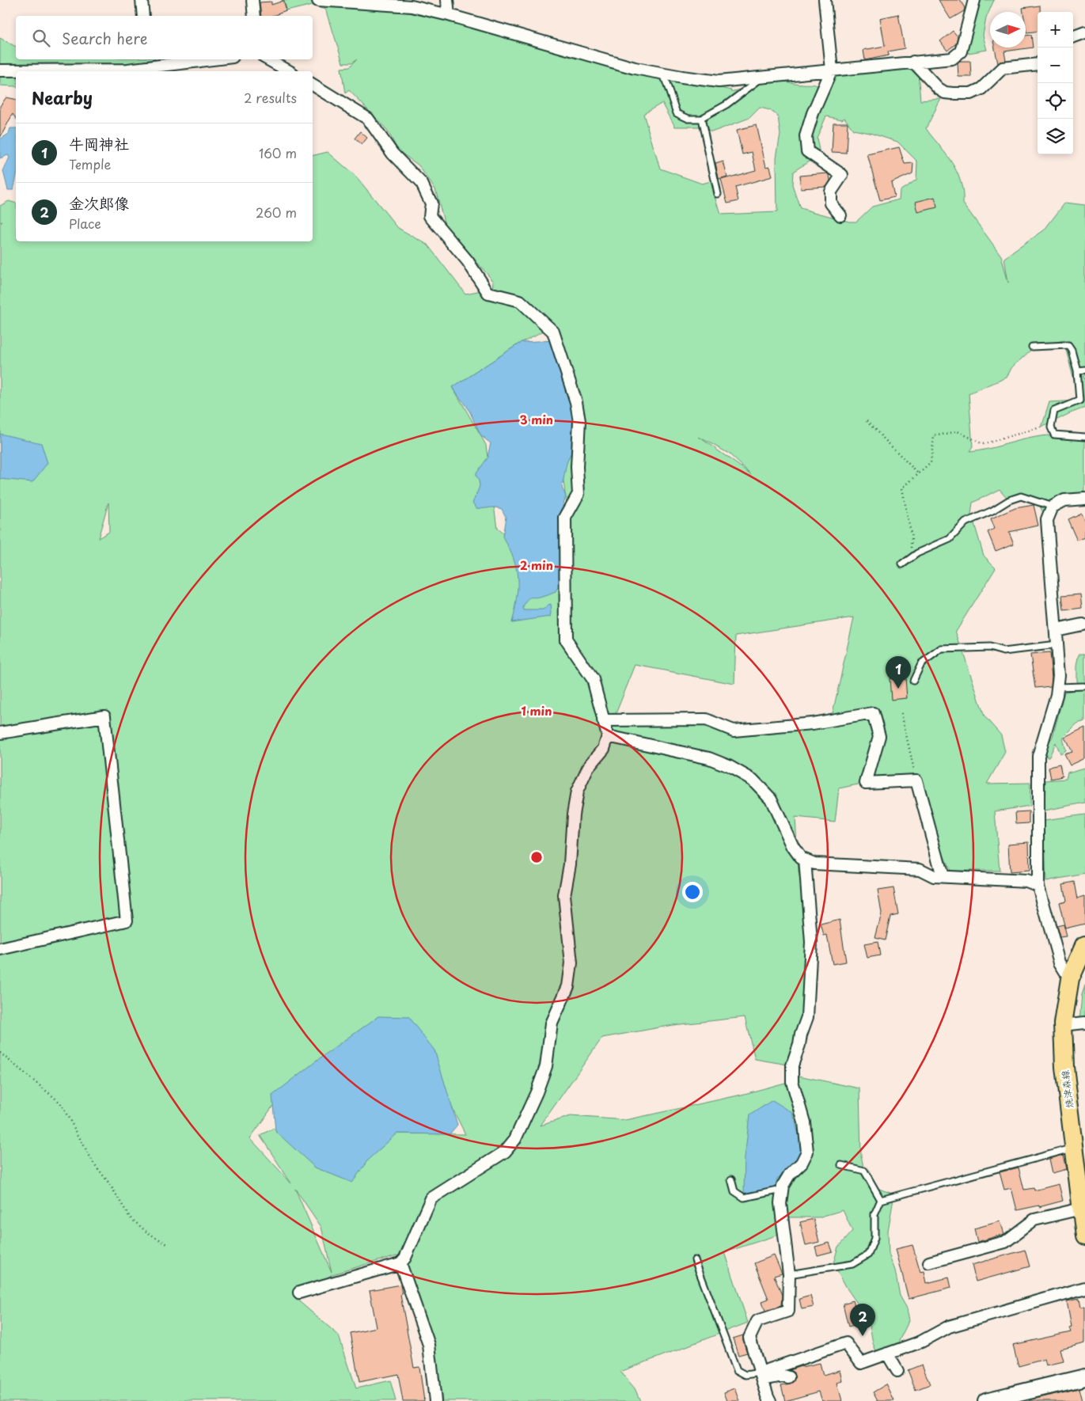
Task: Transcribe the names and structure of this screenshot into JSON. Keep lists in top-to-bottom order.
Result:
{
  "streets": {
    "main road": ["焼津森線"]
  },
  "north": "right",
  "page": {
    "map_buttons": ["+", "−"],
    "search": "Search here",
    "heading": ["Nearby", "2 results"],
    "list": [
      {
        "mark": "1",
        "name": "牛岡神社",
        "note": "Temple",
        "value": "160 m"
      },
      {
        "mark": "2",
        "name": "金次郎像",
        "note": "Place",
        "value": "260 m"
      }
    ],
    "pins": ["1", "2"]
  },
  "rings": ["3 min", "2 min", "1 min"]
}
